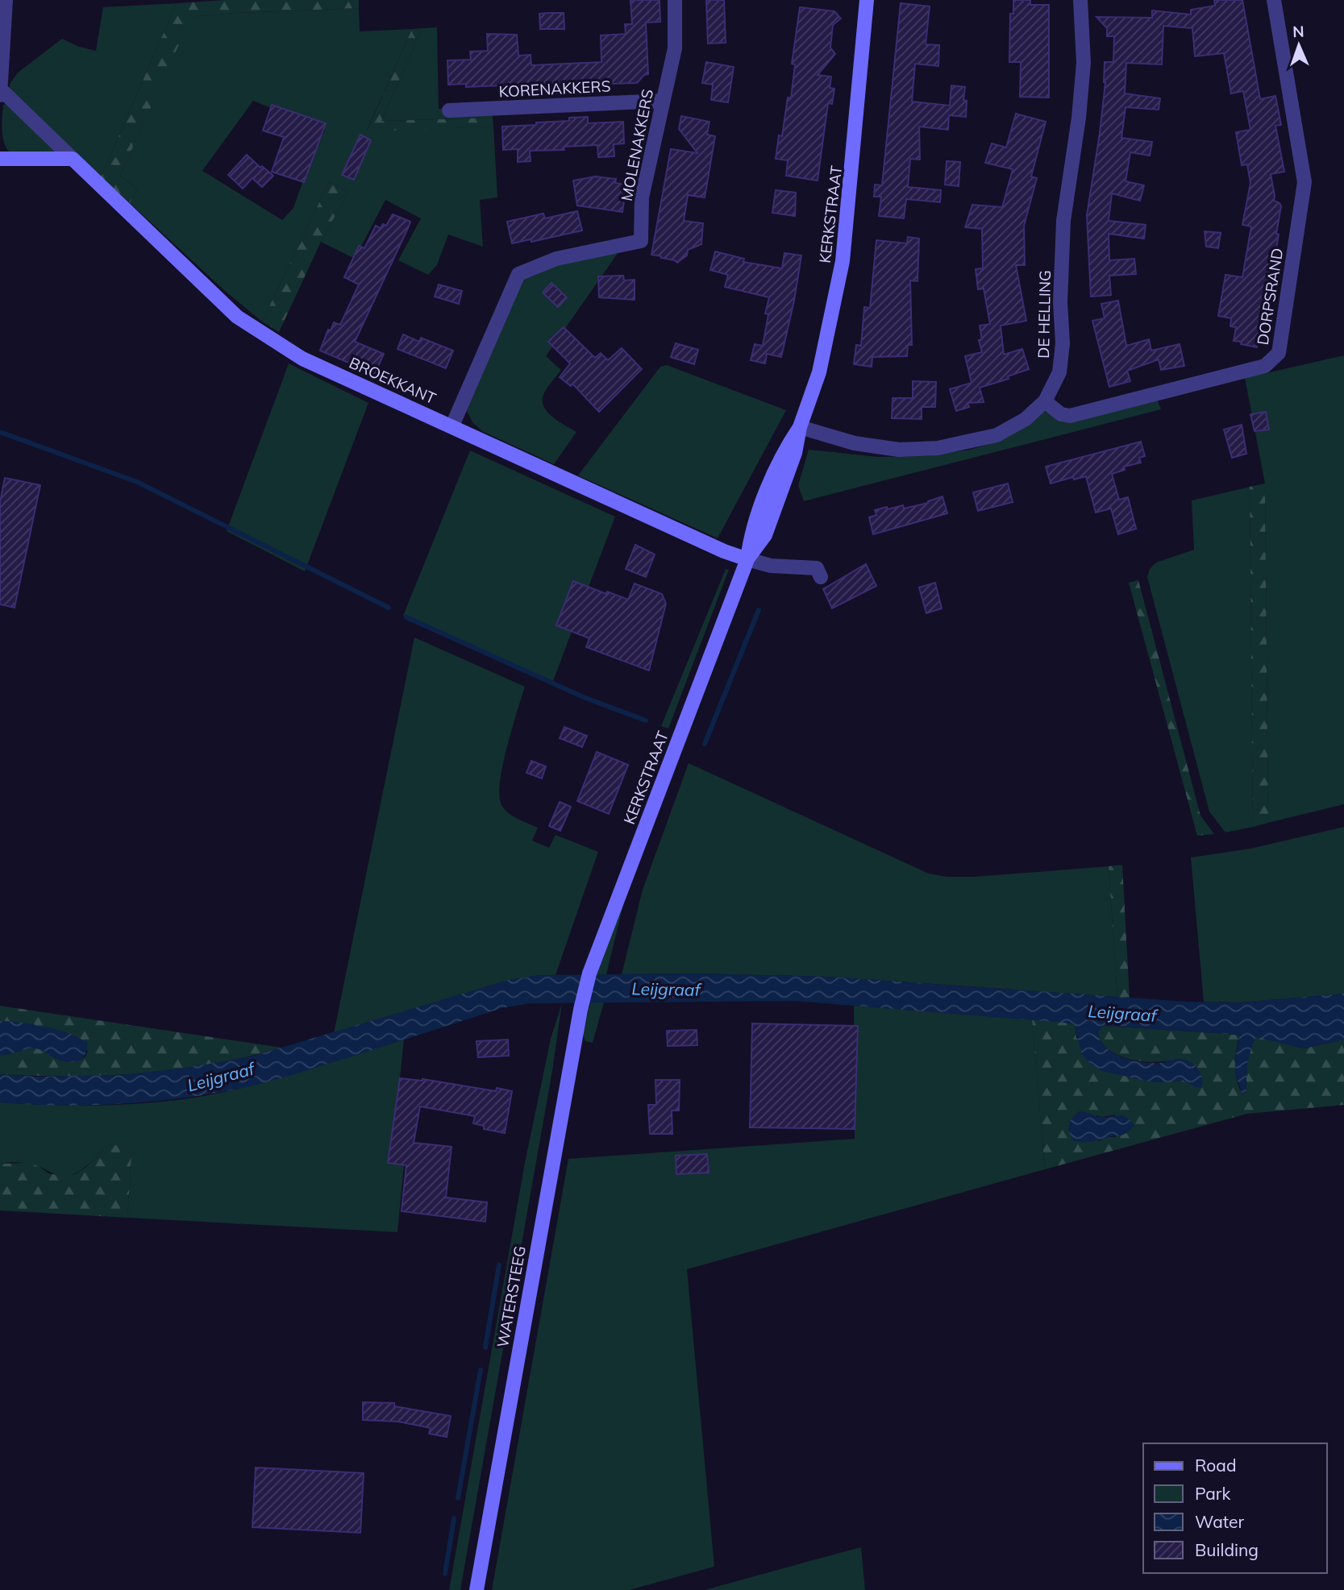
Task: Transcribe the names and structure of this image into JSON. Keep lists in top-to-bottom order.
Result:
{
  "streets": {
    "street": [
      "KORENAKKERS",
      "MOLENAKKERS",
      "KERKSTRAAT",
      "DORPSRAND",
      "DE HELLING",
      "BROEKKANT",
      "WATERSTEEG"
    ]
  },
  "crossings": [
    ["KORENAKKERS", "MOLENAKKERS"],
    ["MOLENAKKERS", "BROEKKANT"],
    ["KERKSTRAAT", "DE HELLING"],
    ["KERKSTRAAT", "BROEKKANT"],
    ["KERKSTRAAT", "WATERSTEEG"],
    ["DORPSRAND", "DE HELLING"]
  ],
  "water": ["Leijgraaf"],
  "legend": [
    "Road",
    "Park",
    "Water",
    "Building"
  ],
  "north": "top"
}
